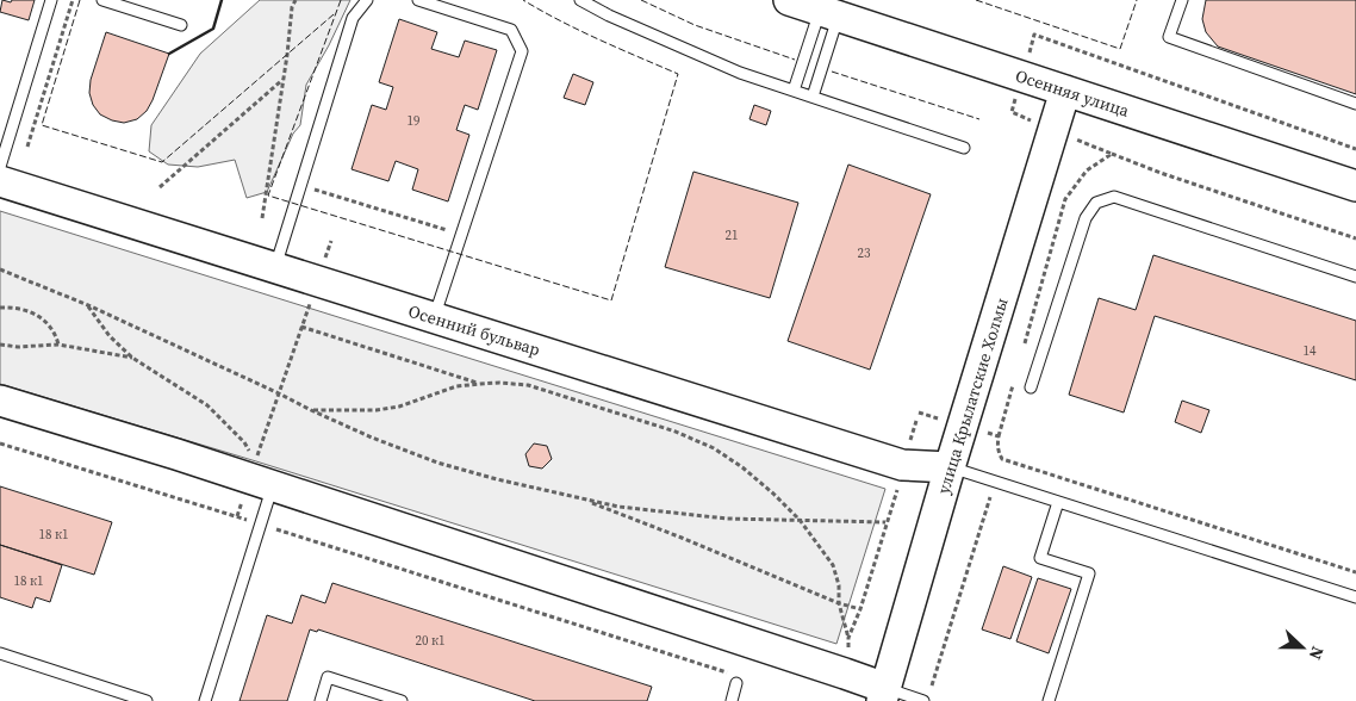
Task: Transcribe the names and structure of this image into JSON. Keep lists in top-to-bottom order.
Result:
{
  "streets": {
    "street": ["Осенняя улица", "Осенний бульвар", "улица Крылатские Холмы"]
  },
  "crossings": [
    ["Осенняя улица", "улица Крылатские Холмы"],
    ["Осенний бульвар", "улица Крылатские Холмы"]
  ],
  "house_numbers": [
    "19",
    "21",
    "23",
    "14",
    "18 к1",
    "18 к1",
    "20 к1"
  ],
  "north": "right"
}
